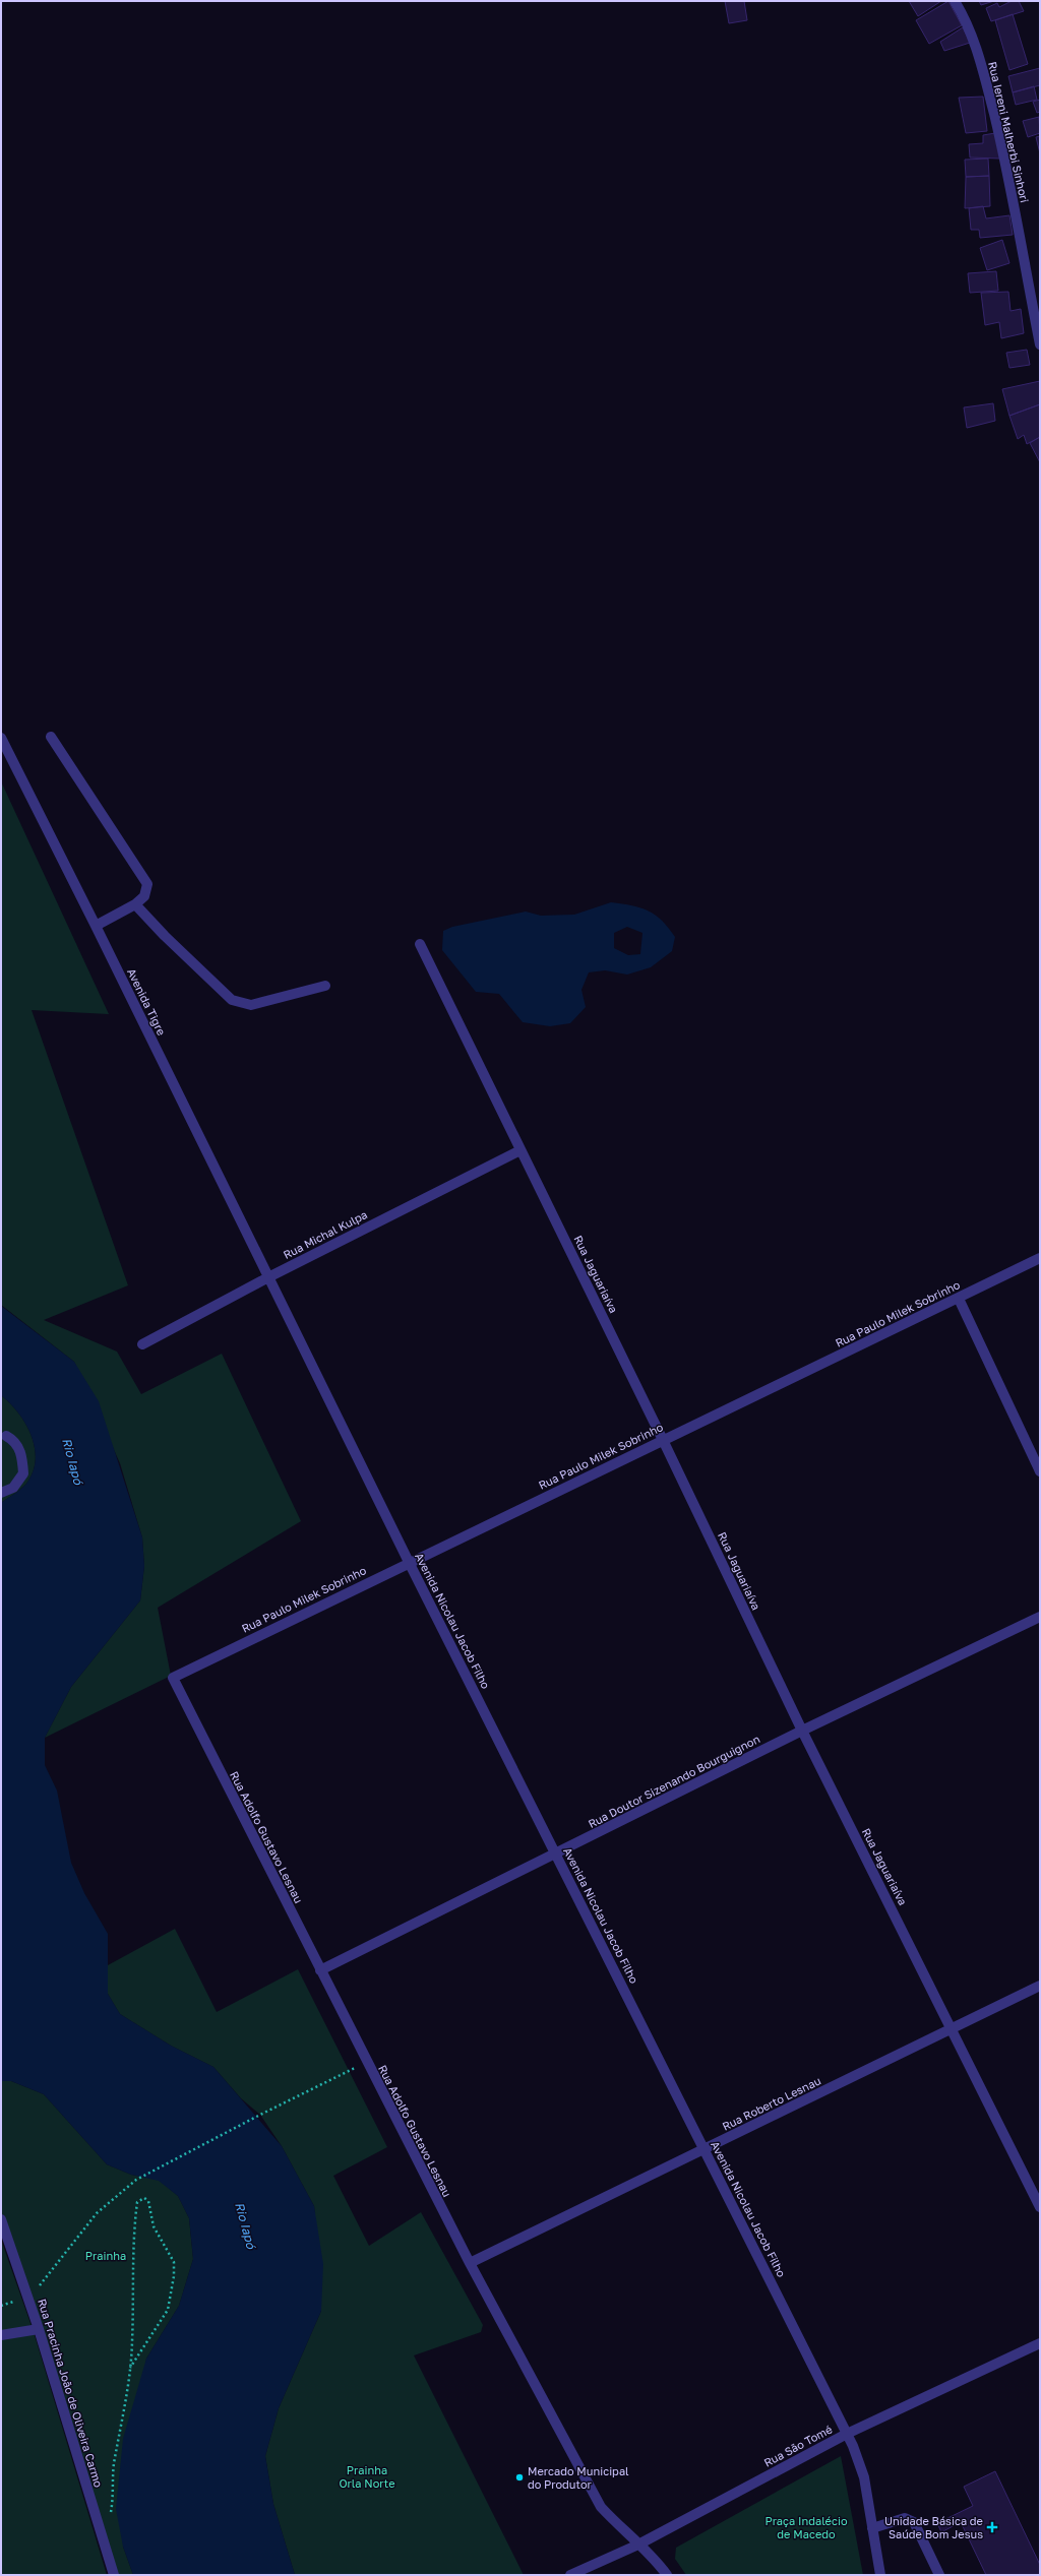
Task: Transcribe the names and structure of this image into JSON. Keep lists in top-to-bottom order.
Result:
{
  "streets": {
    "street": [
      "Rua Iereni Malherbi Sinhori",
      "Avenida Tigre",
      "Rua Michal Kulpa",
      "Rua Jaguariaíva",
      "Rua Paulo Milek Sobrinho",
      "Avenida Nicolau Jacob Filho",
      "Rua Doutor Sizenando Bourguignon",
      "Rua Adolfo Gustavo Lesnau",
      "Rua Roberto Lesnau",
      "Rua Pracinha João de Oliveira Carmo",
      "Rua São Tomé"
    ]
  },
  "crossings": [
    ["Avenida Tigre", "Rua Michal Kulpa"],
    ["Avenida Tigre", "Avenida Nicolau Jacob Filho"],
    ["Rua Michal Kulpa", "Rua Jaguariaíva"],
    ["Rua Michal Kulpa", "Avenida Nicolau Jacob Filho"],
    ["Rua Jaguariaíva", "Rua Paulo Milek Sobrinho"],
    ["Rua Jaguariaíva", "Rua Doutor Sizenando Bourguignon"],
    ["Rua Jaguariaíva", "Rua Roberto Lesnau"],
    ["Rua Paulo Milek Sobrinho", "Avenida Nicolau Jacob Filho"],
    ["Rua Paulo Milek Sobrinho", "Rua Adolfo Gustavo Lesnau"],
    ["Avenida Nicolau Jacob Filho", "Rua Doutor Sizenando Bourguignon"],
    ["Avenida Nicolau Jacob Filho", "Rua Roberto Lesnau"],
    ["Avenida Nicolau Jacob Filho", "Rua São Tomé"],
    ["Rua Doutor Sizenando Bourguignon", "Rua Adolfo Gustavo Lesnau"],
    ["Rua Adolfo Gustavo Lesnau", "Rua Roberto Lesnau"],
    ["Rua Adolfo Gustavo Lesnau", "Rua São Tomé"]
  ],
  "water": ["Rio Iapó"],
  "parks": ["Prainha", "Prainha Orla Norte", "Praça Indalécio de Macedo"],
  "places": {
    "other": ["Mercado Municipal do Produtor"],
    "health": ["Unidade Básica de Saúde Bom Jesus"]
  }
}
